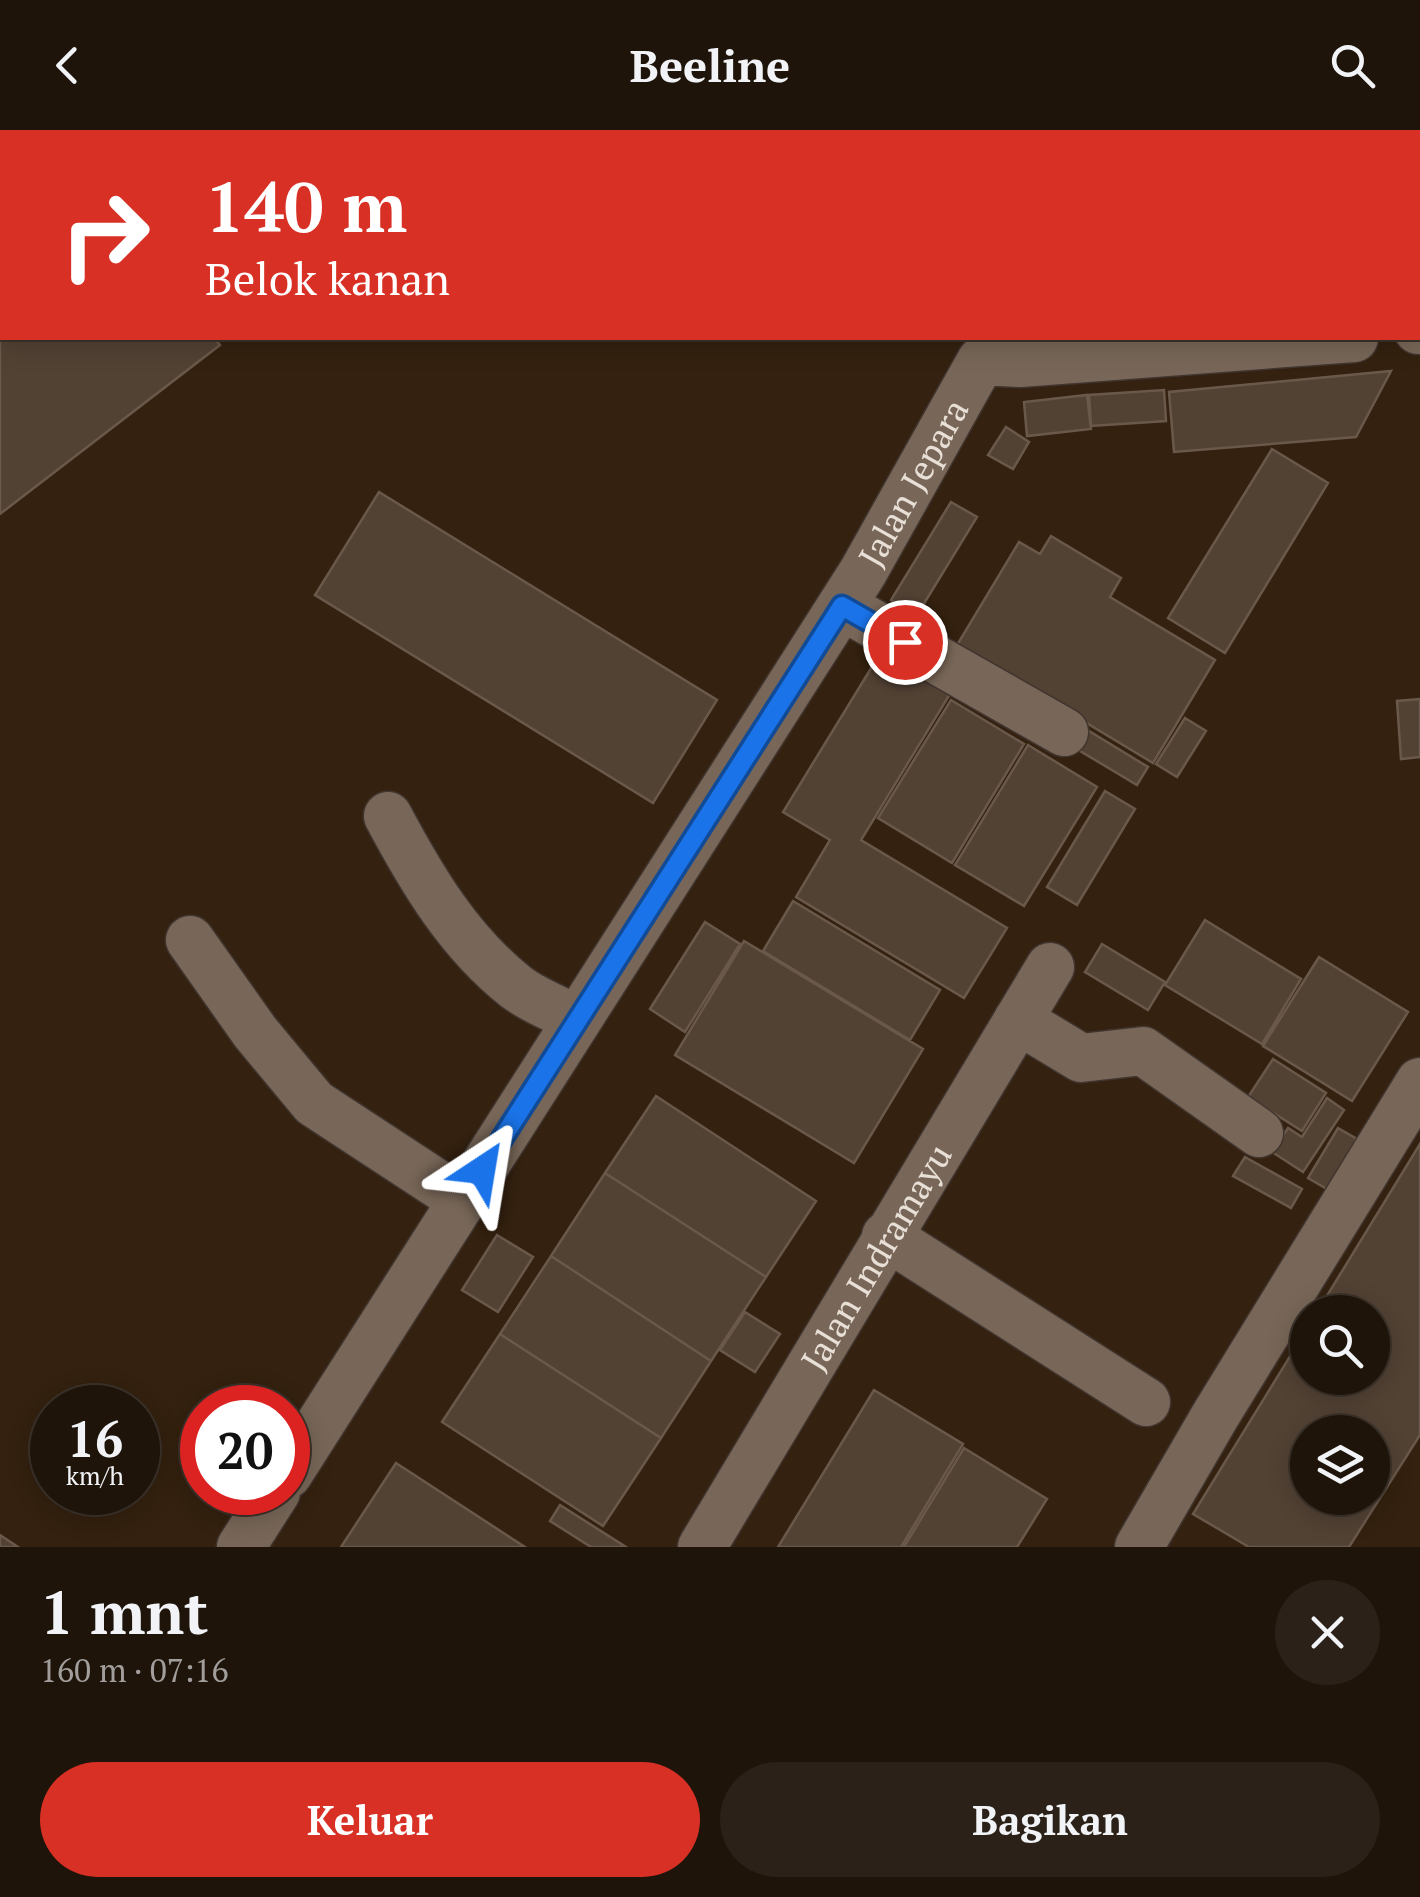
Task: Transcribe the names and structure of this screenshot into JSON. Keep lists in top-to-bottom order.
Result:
{
  "streets": {
    "lane": ["Jalan Jepara", "Jalan Indramayu"]
  },
  "page": {
    "header": "Beeline",
    "turn": ["140 m", "Belok kanan"],
    "speed": "16 km/h",
    "limit": "20",
    "heading": ["1 mnt", "160 m · 07:16"],
    "buttons": ["Keluar", "Bagikan"]
  }
}
